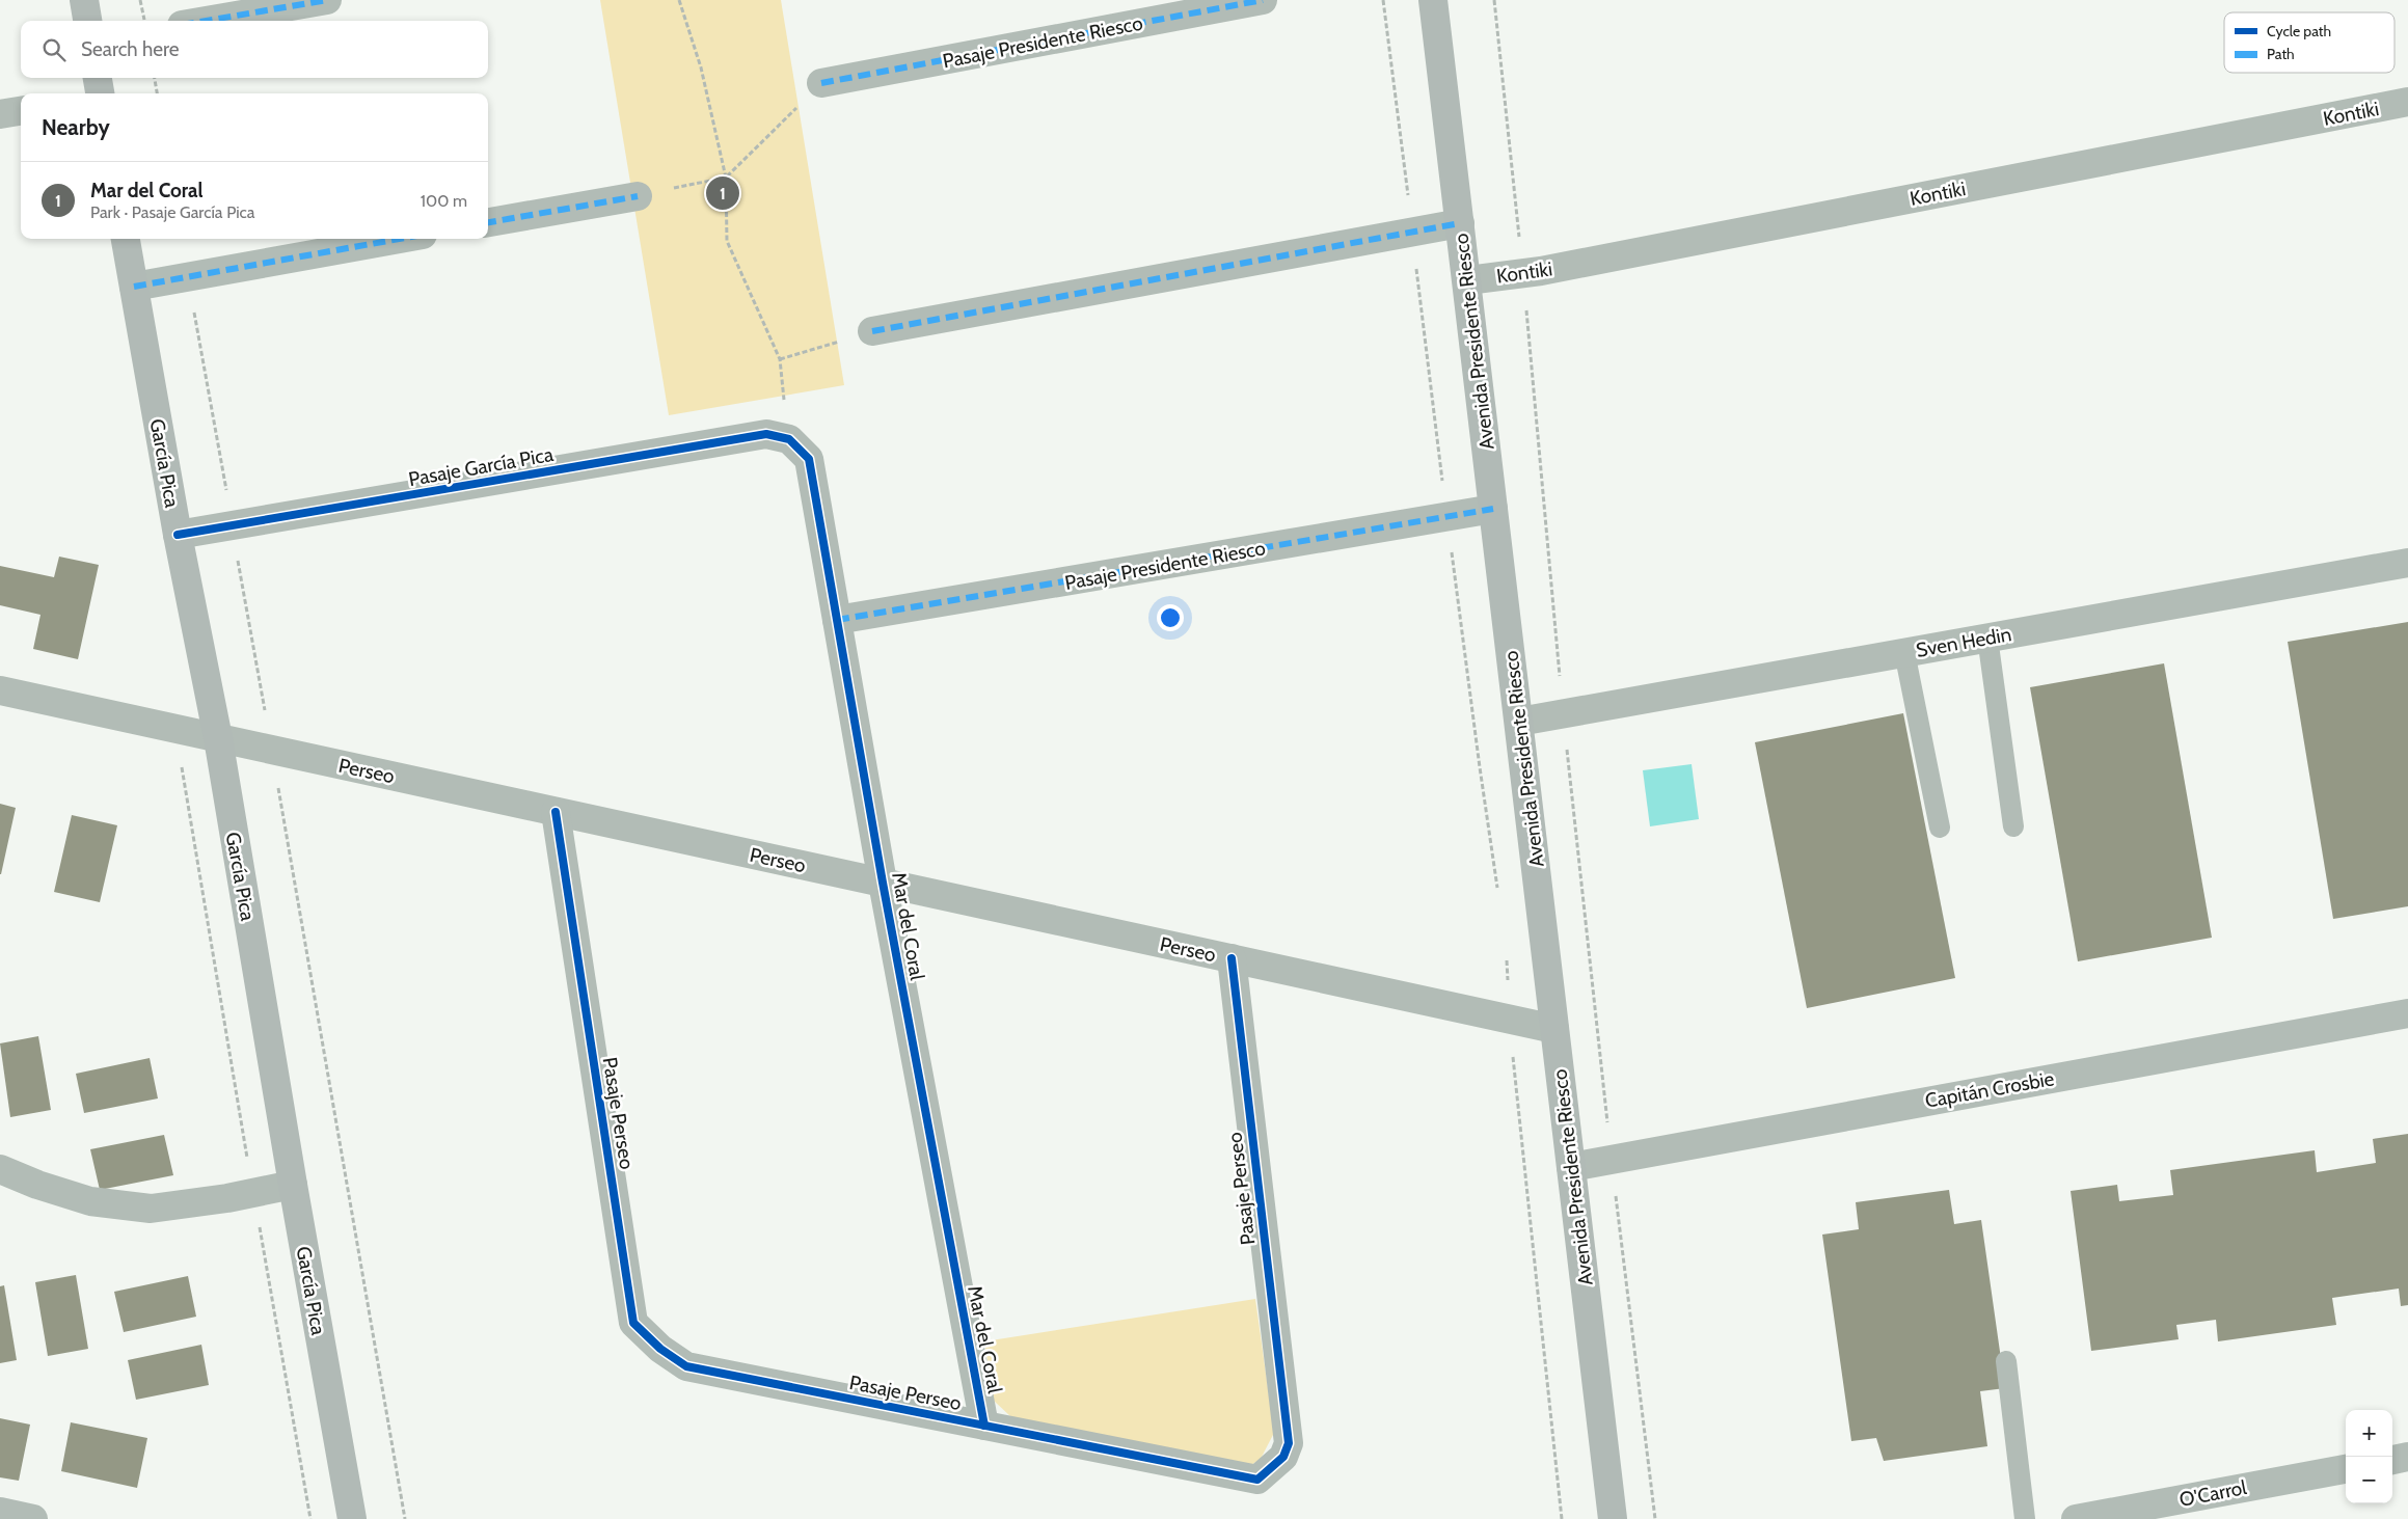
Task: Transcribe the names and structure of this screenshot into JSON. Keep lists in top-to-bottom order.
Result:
{
  "streets": {
    "main road": ["Avenida Presidente Riesco", "García Pica"],
    "street": [
      "Pasaje Presidente Riesco",
      "Kontiki",
      "Pasaje García Pica",
      "Sven Hedin",
      "Perseo",
      "Mar del Coral",
      "Capitán Crosbie",
      "Pasaje Perseo",
      "O'Carrol"
    ]
  },
  "crossings": [
    ["Pasaje Presidente Riesco", "Avenida Presidente Riesco"],
    ["Pasaje Presidente Riesco", "Mar del Coral"],
    ["Kontiki", "Avenida Presidente Riesco"],
    ["Avenida Presidente Riesco", "Sven Hedin"],
    ["Avenida Presidente Riesco", "Perseo"],
    ["Avenida Presidente Riesco", "Capitán Crosbie"],
    ["García Pica", "Pasaje García Pica"],
    ["García Pica", "Perseo"],
    ["Pasaje García Pica", "Mar del Coral"],
    ["Perseo", "Mar del Coral"],
    ["Perseo", "Pasaje Perseo"],
    ["Mar del Coral", "Pasaje Perseo"]
  ],
  "legend": ["Cycle path", "Path"],
  "page": {
    "search": "Search here",
    "heading": "Nearby",
    "list": [
      {
        "mark": "1",
        "name": "Mar del Coral",
        "note": "Park · Pasaje García Pica",
        "value": "100 m"
      }
    ],
    "pins": "1",
    "map_buttons": ["+", "−"]
  }
}
